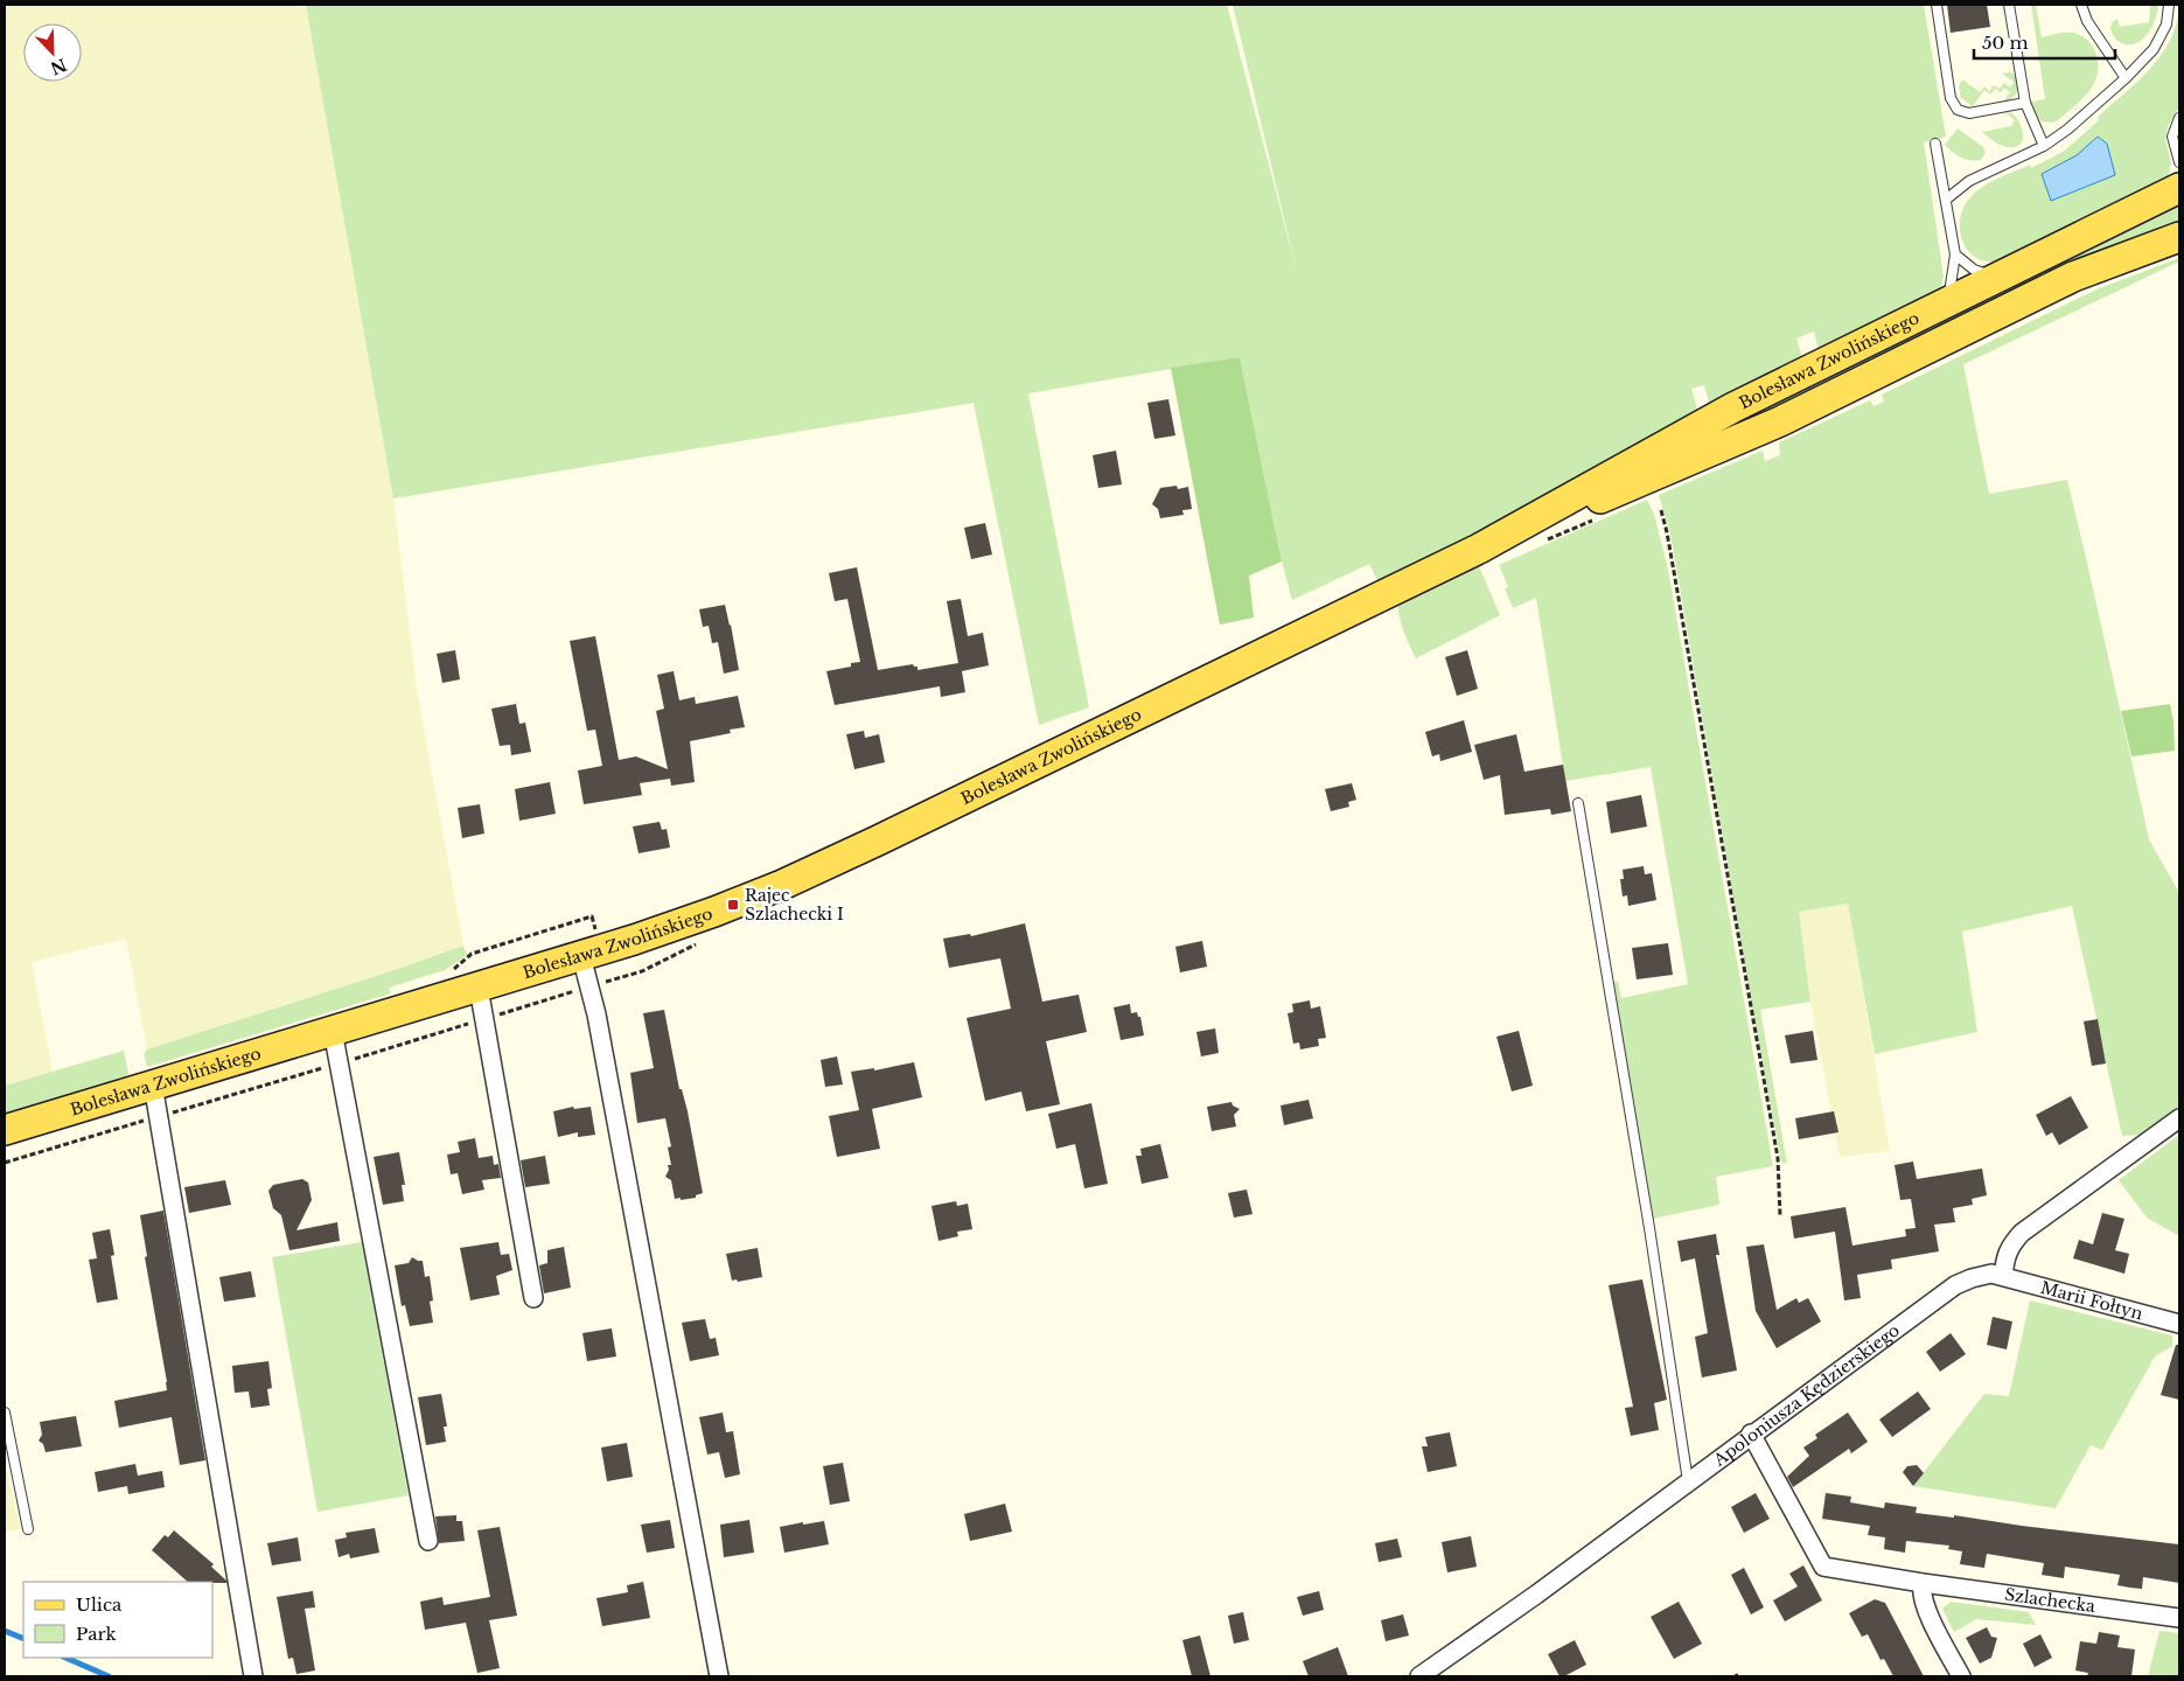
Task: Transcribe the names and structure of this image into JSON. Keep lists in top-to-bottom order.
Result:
{
  "streets": {
    "main road": ["Bolesława Zwolińskiego"],
    "street": ["Marii Fołtyn", "Apoloniusza Kędzierskiego", "Szlachecka"]
  },
  "crossings": [
    ["Marii Fołtyn", "Apoloniusza Kędzierskiego"],
    ["Apoloniusza Kędzierskiego", "Szlachecka"]
  ],
  "places": {
    "transit": ["Rajec Szlachecki I"]
  },
  "legend": ["Ulica", "Park"],
  "scale_bar": "50 m",
  "north": "bottom right"
}
